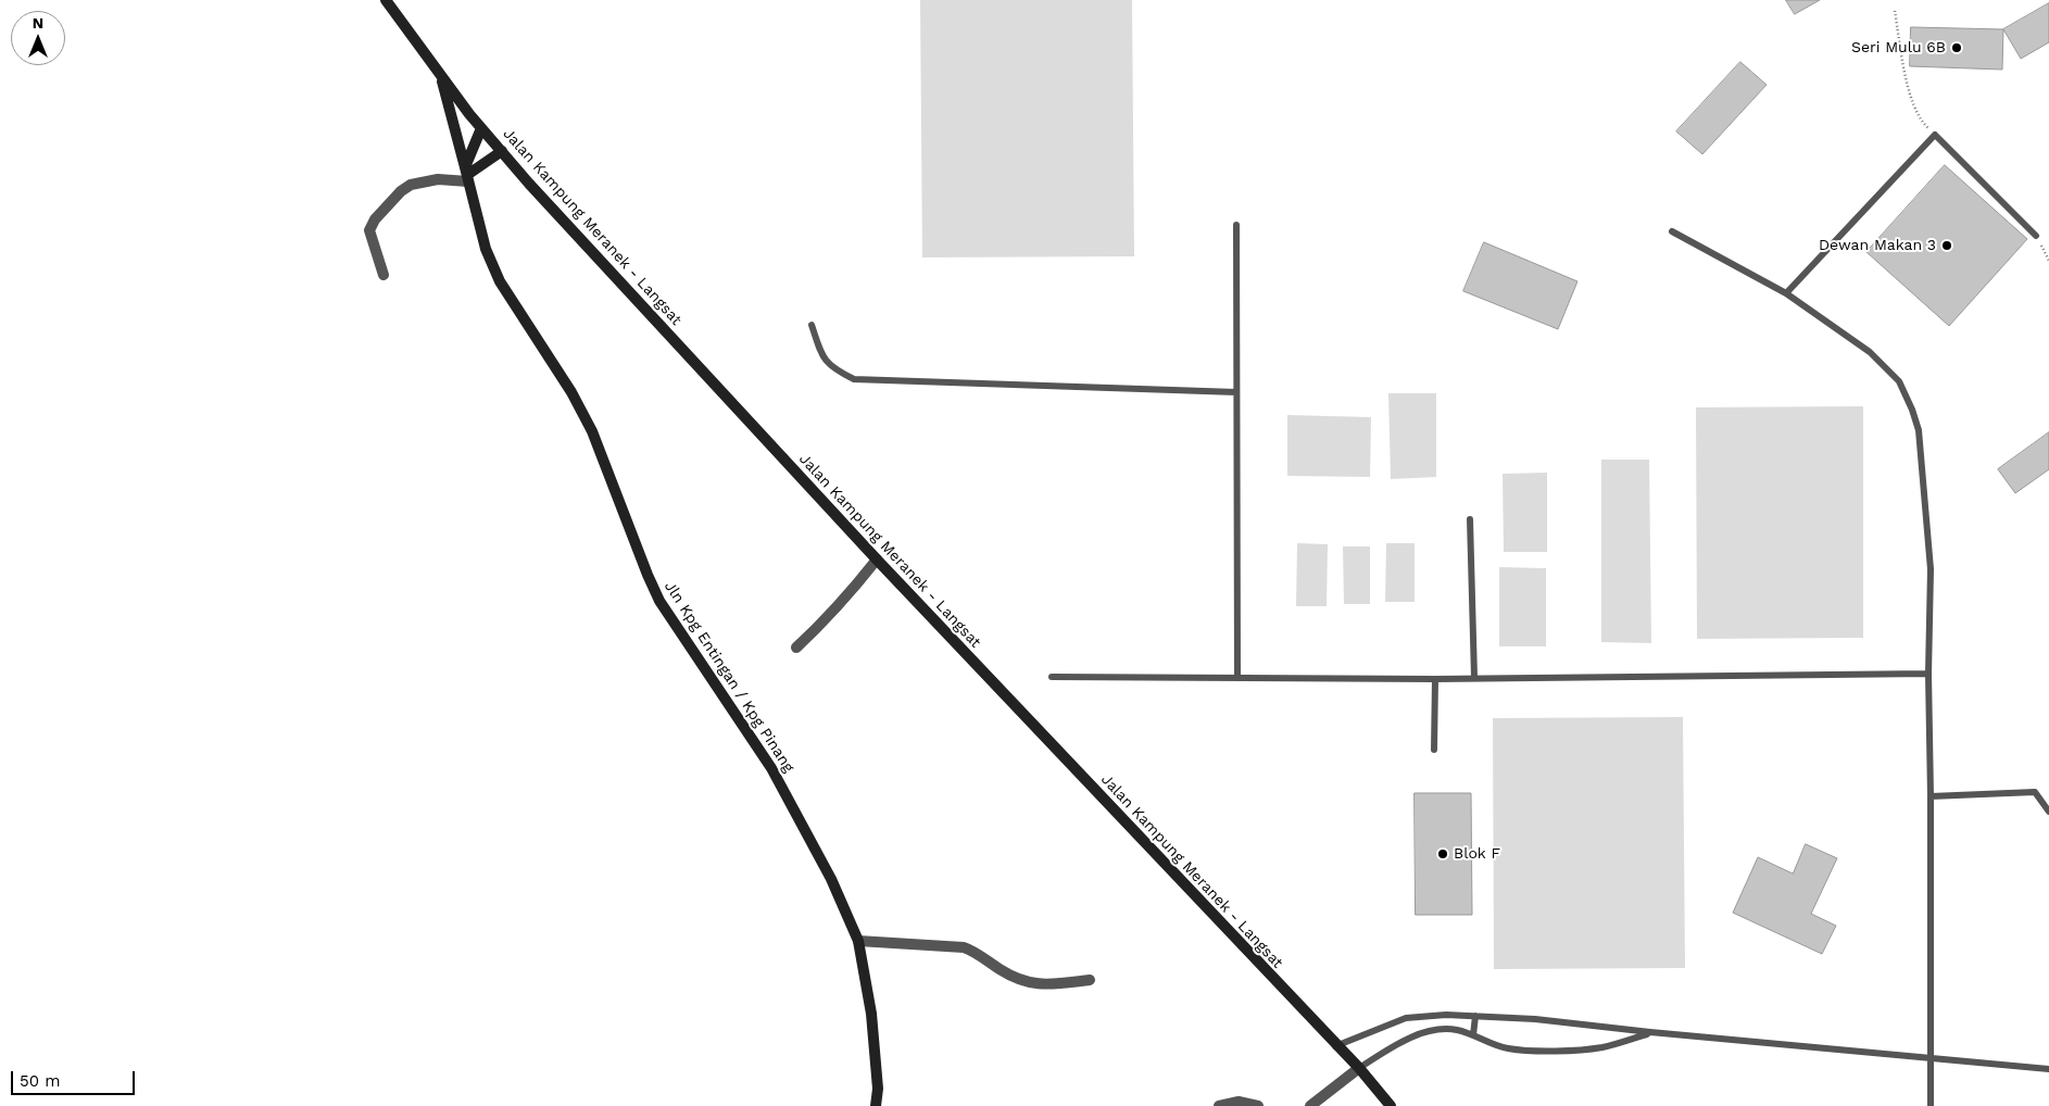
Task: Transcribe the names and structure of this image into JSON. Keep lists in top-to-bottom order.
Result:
{
  "streets": {
    "main road": ["Jalan Kampung Meranek - Langsat", "Jln Kpg Entingan / Kpg Pinang"]
  },
  "crossings": [
    ["Jalan Kampung Meranek - Langsat", "Jln Kpg Entingan / Kpg Pinang"]
  ],
  "places": ["Seri Mulu 6B", "Dewan Makan 3", "Blok F"],
  "scale_bar": "50 m",
  "north": "top"
}
